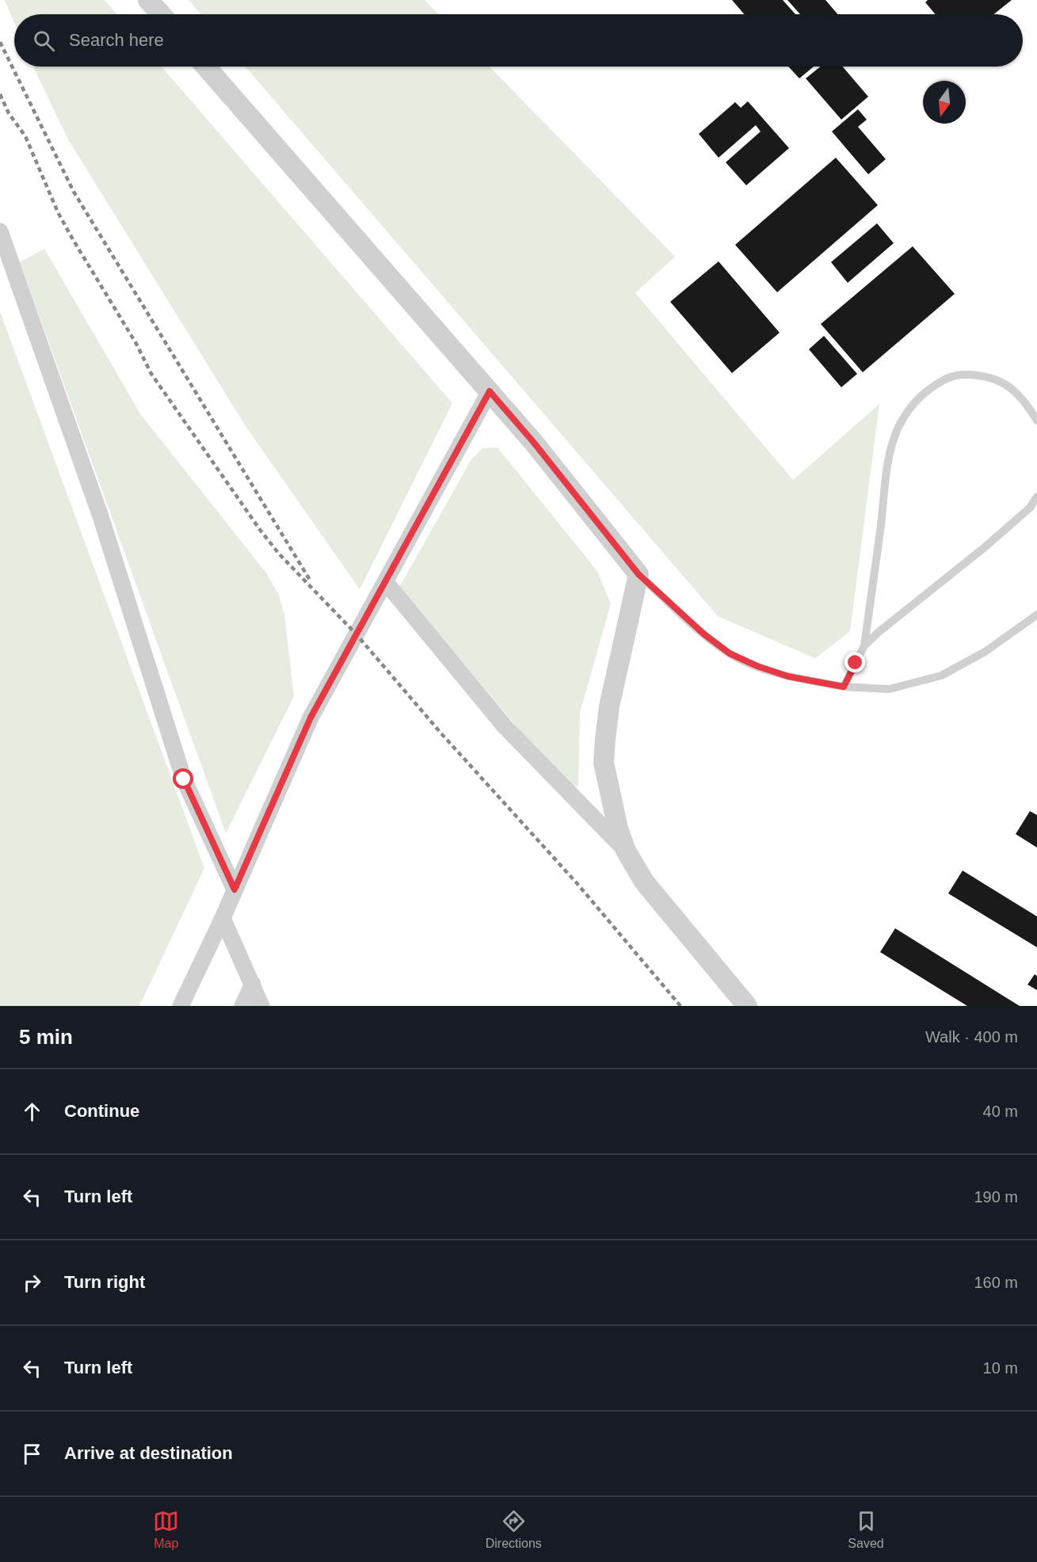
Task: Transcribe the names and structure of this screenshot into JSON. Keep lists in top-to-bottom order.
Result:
{
  "north": "bottom",
  "page": {
    "search": "Search here",
    "heading": ["5 min", "Walk · 400 m"],
    "list": [
      ["Continue", "40 m"],
      ["Turn left", "190 m"],
      ["Turn right", "160 m"],
      ["Turn left", "10 m"],
      "Arrive at destination"
    ],
    "nav": ["Map", "Directions", "Saved"]
  }
}
